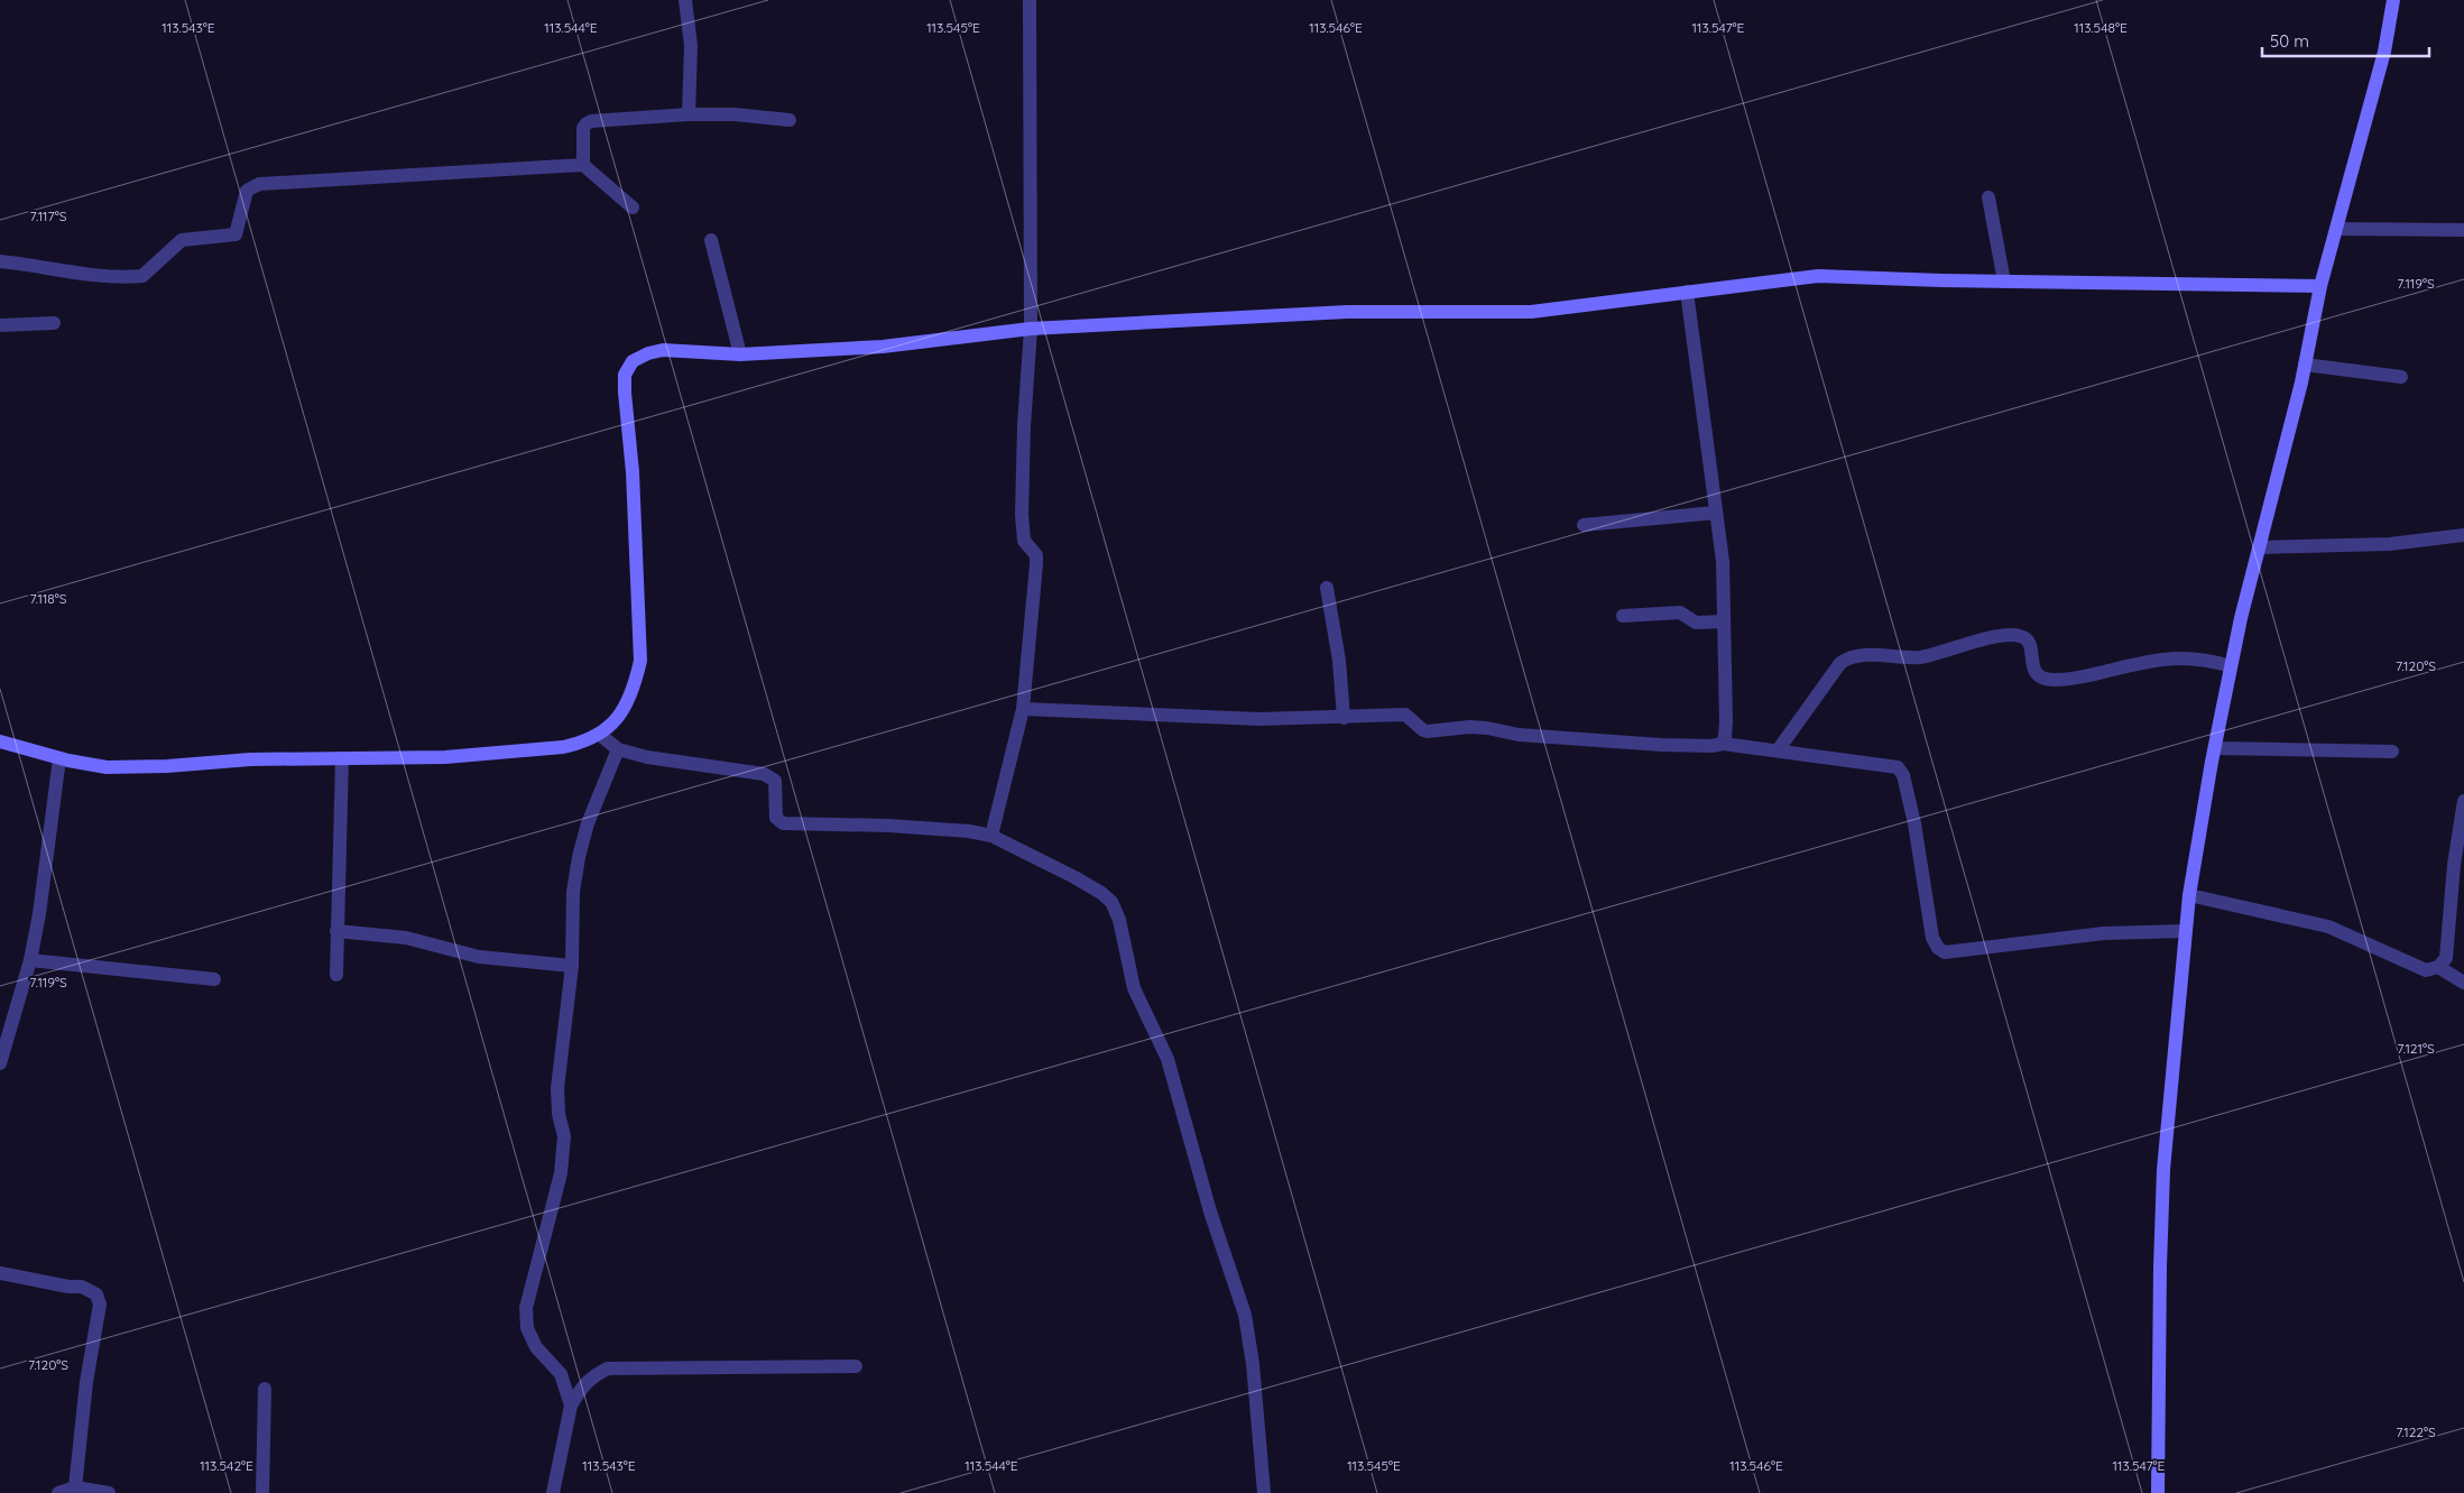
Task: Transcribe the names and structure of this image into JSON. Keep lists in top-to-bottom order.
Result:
{
  "scale_bar": "50 m",
  "coordinates": [
    "113.543°E",
    "113.544°E",
    "113.545°E",
    "113.546°E",
    "113.547°E",
    "113.548°E",
    "7.117°S",
    "7.119°S",
    "7.118°S",
    "7.120°S",
    "7.121°S",
    "7.122°S",
    "113.542°E"
  ]
}
